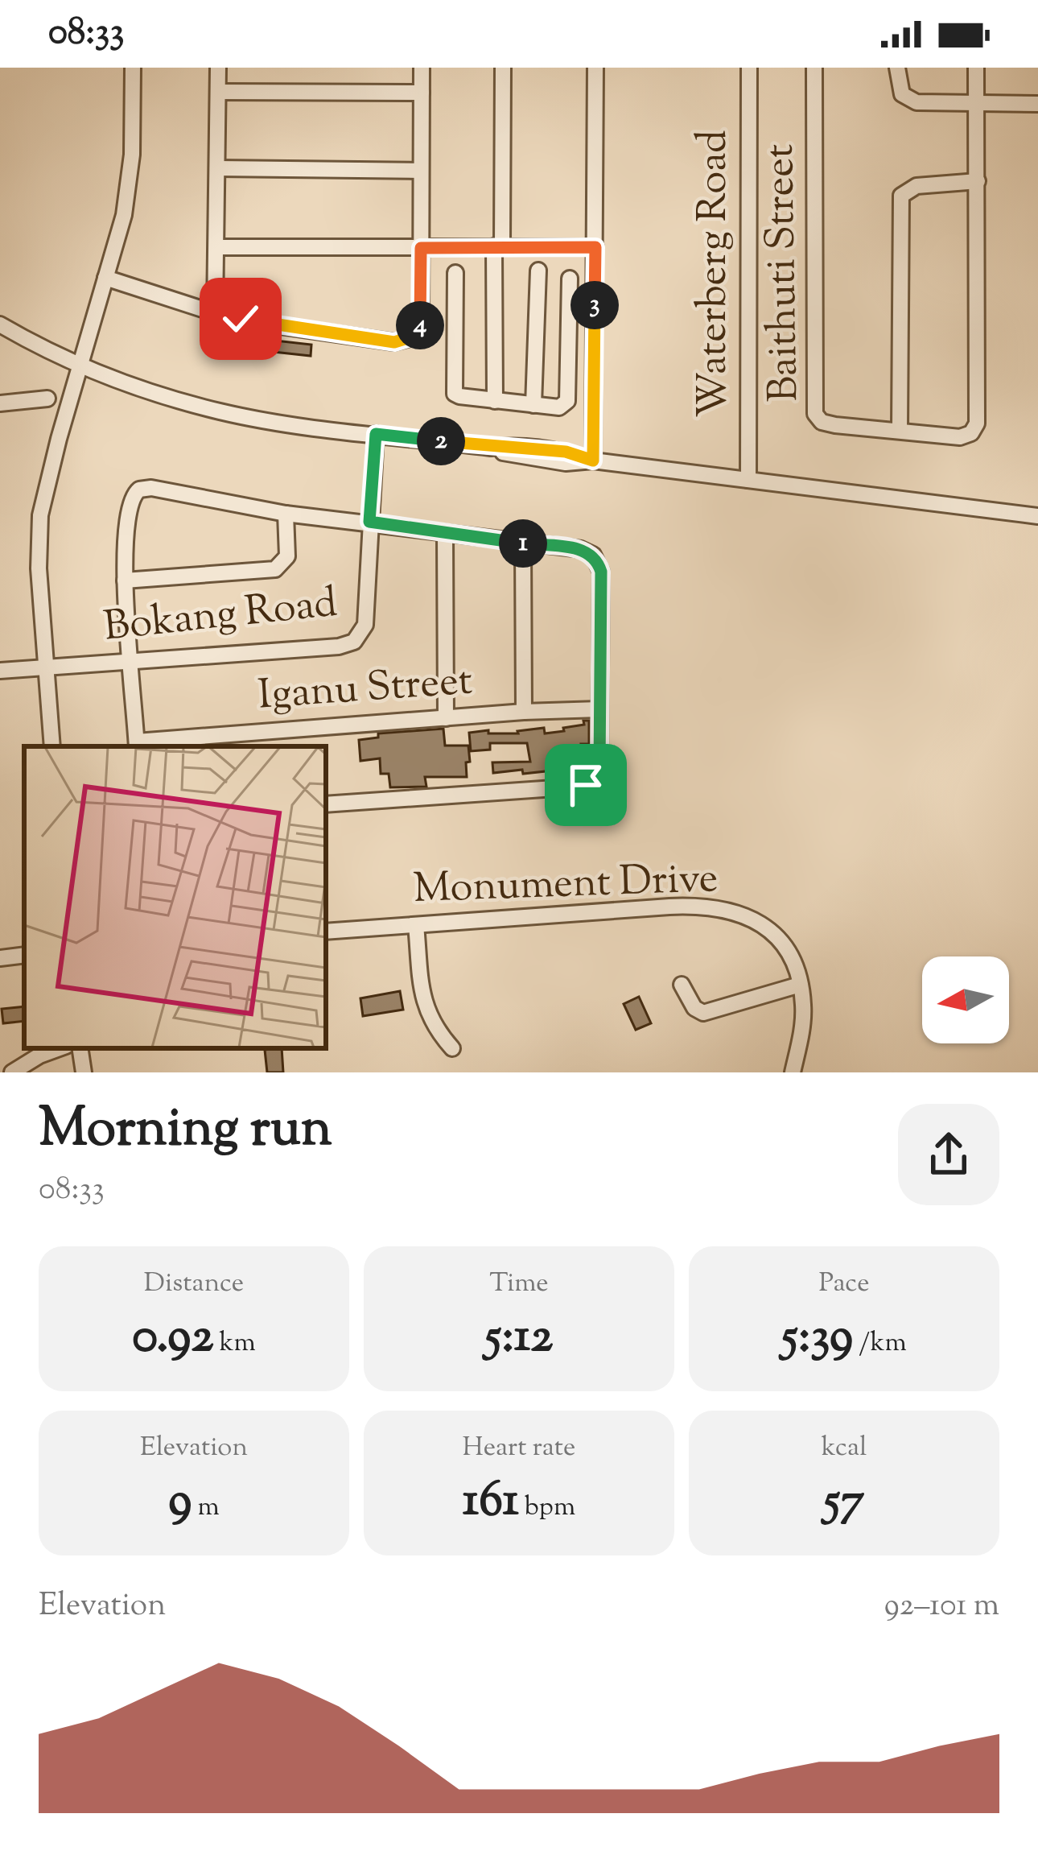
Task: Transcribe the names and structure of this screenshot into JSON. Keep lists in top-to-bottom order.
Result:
{
  "streets": {
    "street": [
      "Baithuti Street",
      "Waterberg Road",
      "Bokang Road",
      "Iganu Street",
      "Monument Drive"
    ]
  },
  "north": "left",
  "page": {
    "status": "08:33",
    "pins": [
      "3",
      "4",
      "2",
      "1"
    ],
    "heading": ["Morning run", "08:33"],
    "stats": [
      ["Distance", "0.92 km"],
      ["Time", "5:12"],
      ["Pace", "5:39 /km"],
      ["Elevation", "9 m"],
      ["Heart rate", "161 bpm"],
      ["kcal", "57"]
    ],
    "chart": ["Elevation", "92–101 m"]
  }
}
